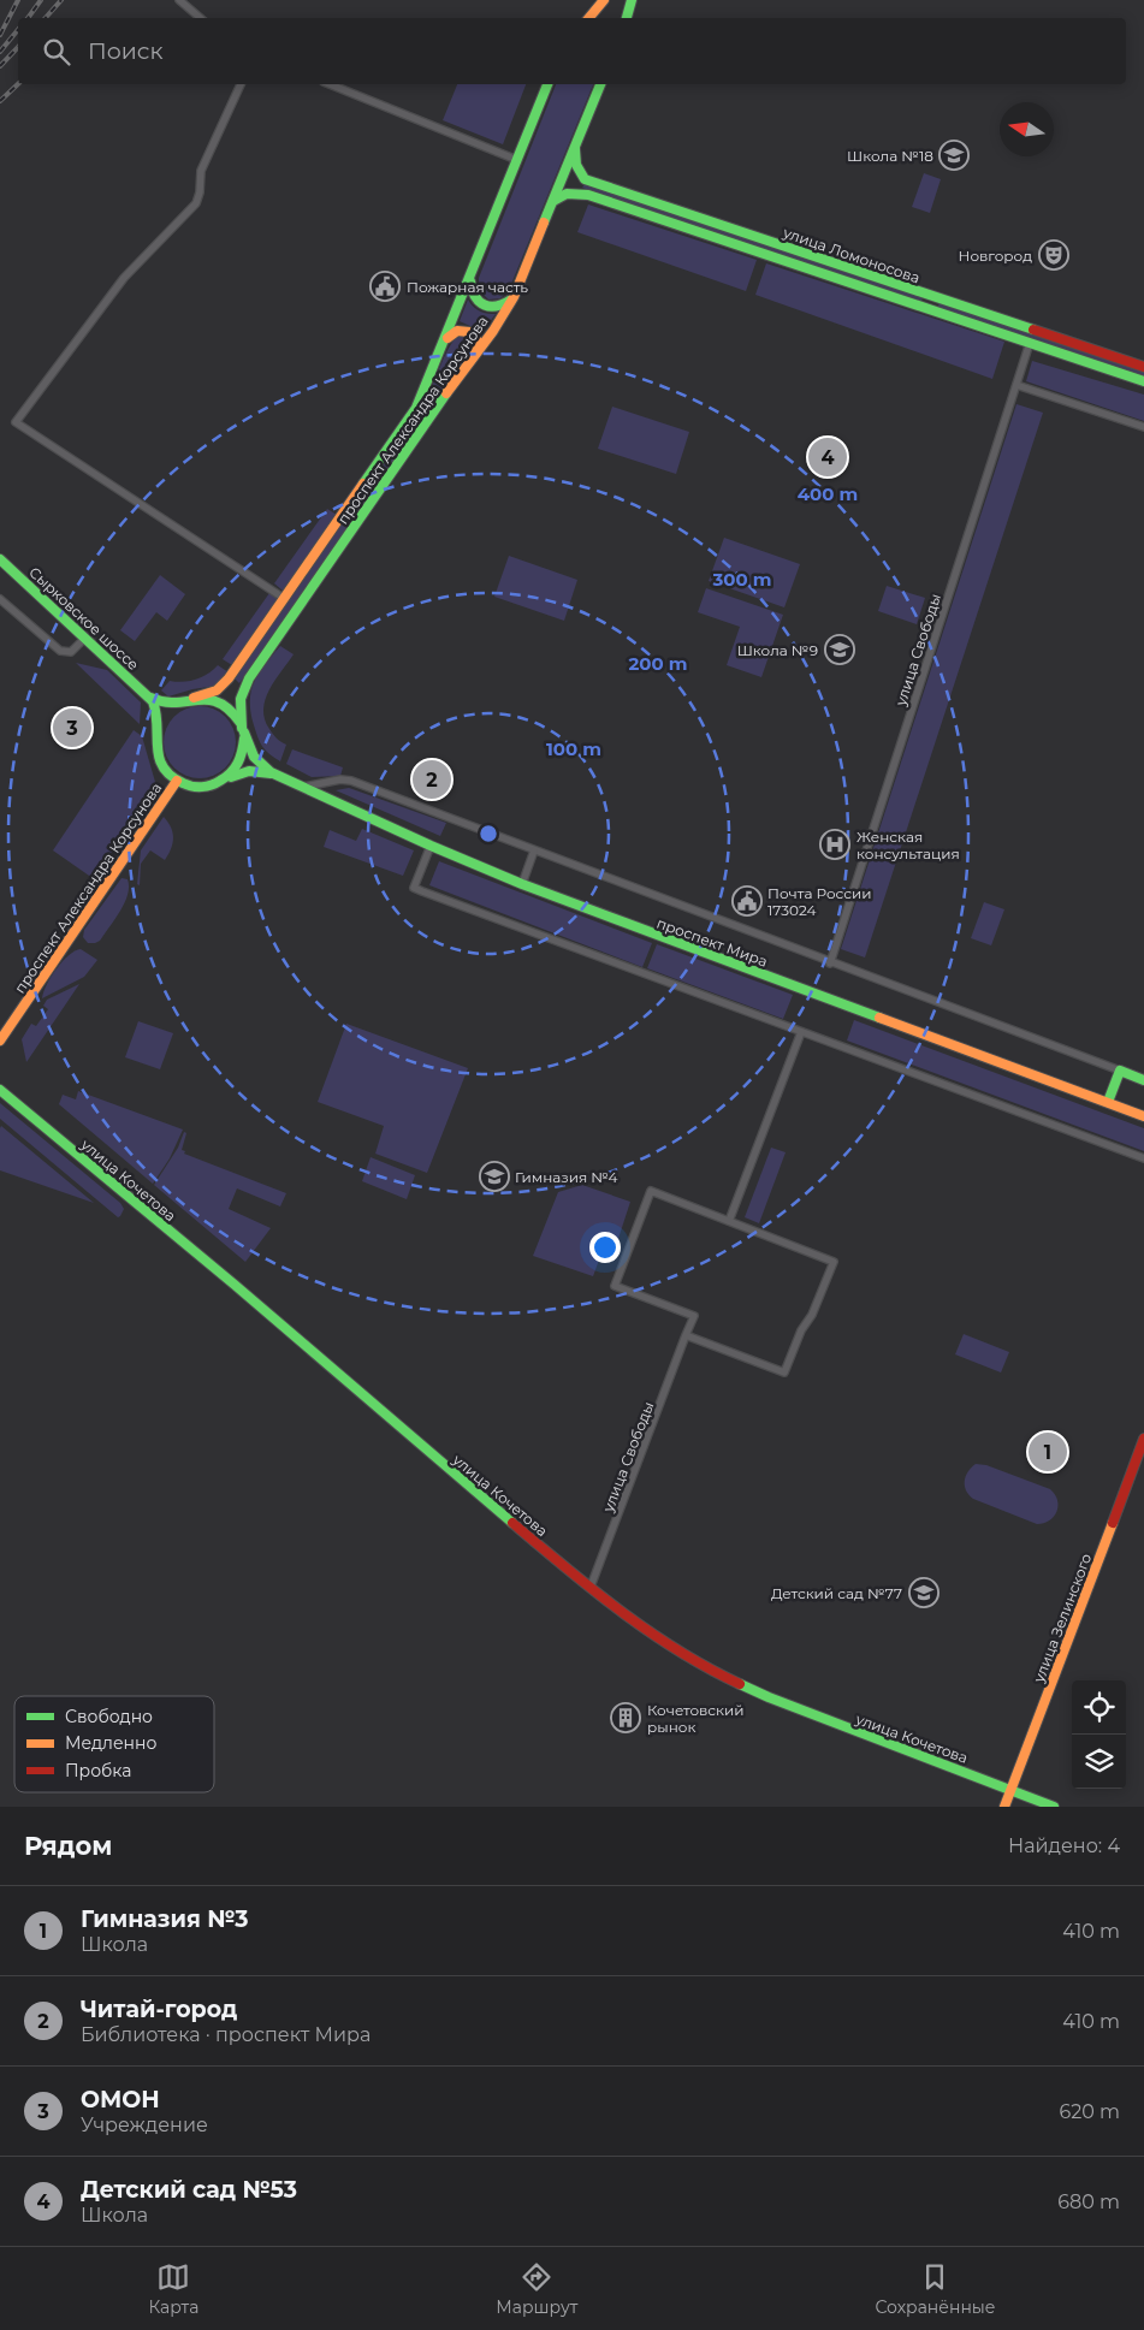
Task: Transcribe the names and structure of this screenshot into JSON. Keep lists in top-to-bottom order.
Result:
{
  "streets": {
    "main road": [
      "улица Ломоносова",
      "проспект Александра Корсунова",
      "Сырковское шоссе",
      "проспект Мира",
      "улица Кочетова",
      "улица Зелинского"
    ],
    "street": ["улица Свободы"]
  },
  "crossings": [
    ["улица Ломоносова", "улица Свободы"],
    ["проспект Александра Корсунова", "проспект Мира"],
    ["улица Свободы", "улица Кочетова"],
    ["улица Кочетова", "улица Зелинского"]
  ],
  "places": {
    "school or university": [
      "Школа №18",
      "Школа №9",
      "Гимназия №4",
      "Детский сад №77"
    ],
    "theatre": ["Новгород"],
    "public building": ["Пожарная часть", "Почта России 173024"],
    "hospital": ["Женская консультация"],
    "building": ["Кочетовский рынок"]
  },
  "legend": ["Свободно", "Медленно", "Пробка"],
  "north": "left",
  "page": {
    "search": "Поиск",
    "pins": [
      "4",
      "3",
      "2",
      "1"
    ],
    "heading": ["Рядом", "Найдено: 4"],
    "list": [
      {
        "mark": "1",
        "name": "Гимназия №3",
        "note": "Школа",
        "value": "410 m"
      },
      {
        "mark": "2",
        "name": "Читай-город",
        "note": "Библиотека · проспект Мира",
        "value": "410 m"
      },
      {
        "mark": "3",
        "name": "ОМОН",
        "note": "Учреждение",
        "value": "620 m"
      },
      {
        "mark": "4",
        "name": "Детский сад №53",
        "note": "Школа",
        "value": "680 m"
      }
    ],
    "nav": ["Карта", "Маршрут", "Сохранённые"]
  },
  "rings": [
    "400 m",
    "300 m",
    "200 m",
    "100 m"
  ]
}
